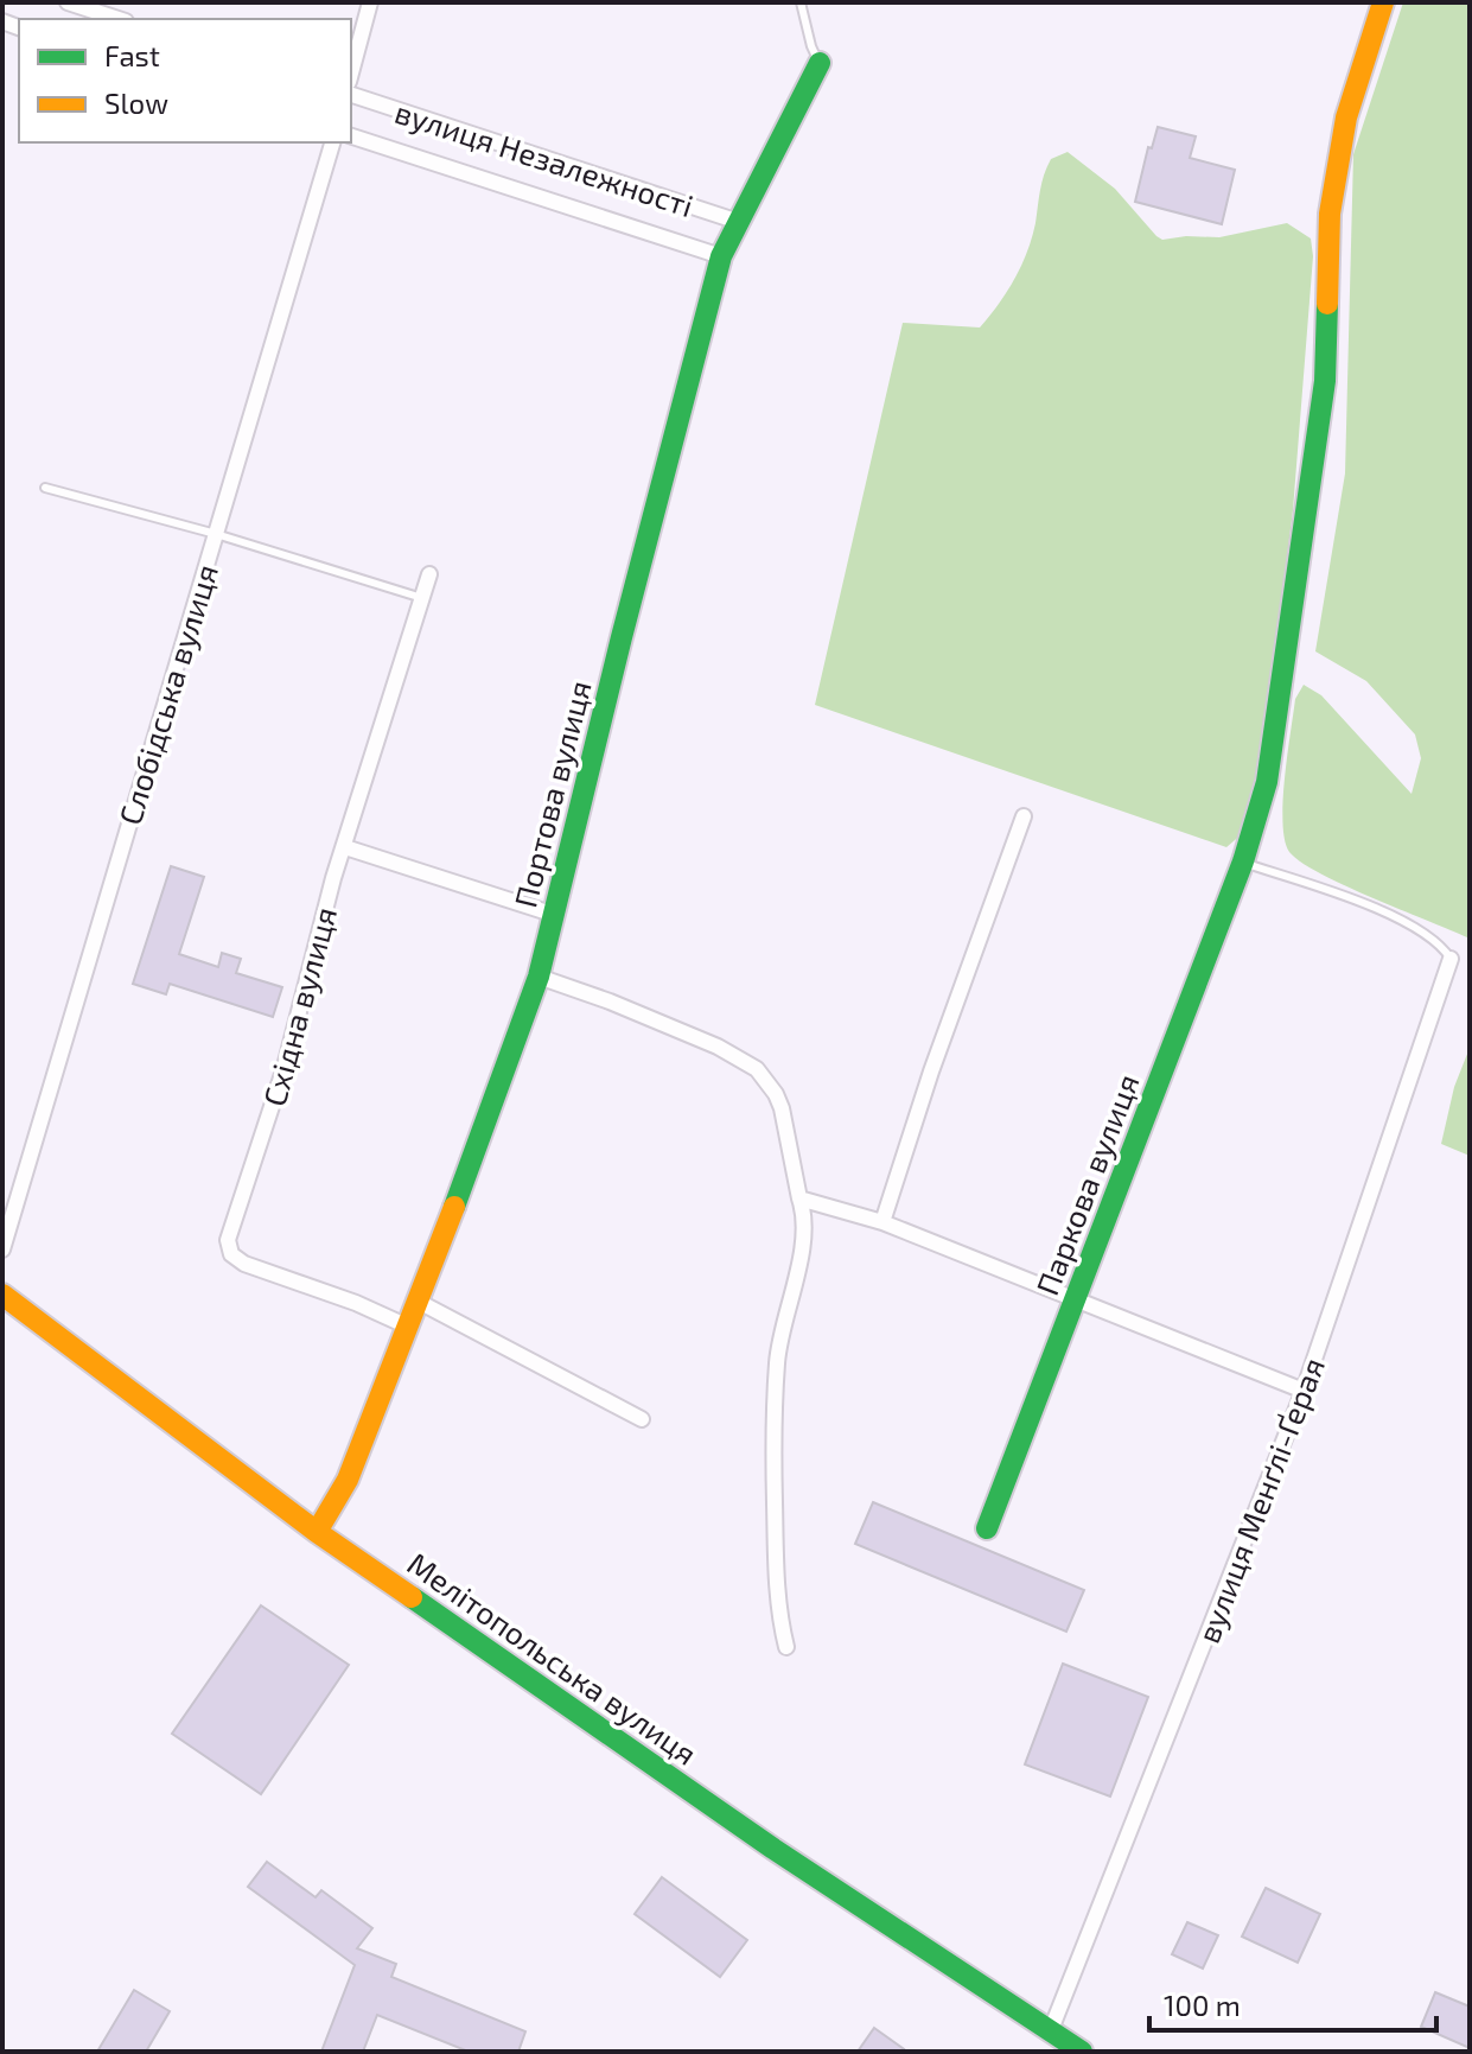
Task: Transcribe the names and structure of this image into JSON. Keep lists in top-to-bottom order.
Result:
{
  "streets": {
    "street": [
      "вулиця Незалежності",
      "Слобідська вулиця",
      "Портова вулиця",
      "Східна вулиця",
      "Паркова вулиця",
      "вулиця Менґлі-Ґерая",
      "Мелітопольська вулиця"
    ]
  },
  "crossings": [
    ["вулиця Незалежності", "Портова вулиця"],
    ["Портова вулиця", "Східна вулиця"],
    ["Портова вулиця", "Мелітопольська вулиця"],
    ["вулиця Менґлі-Ґерая", "Мелітопольська вулиця"]
  ],
  "legend": ["Fast", "Slow"],
  "scale_bar": "100 m"
}
